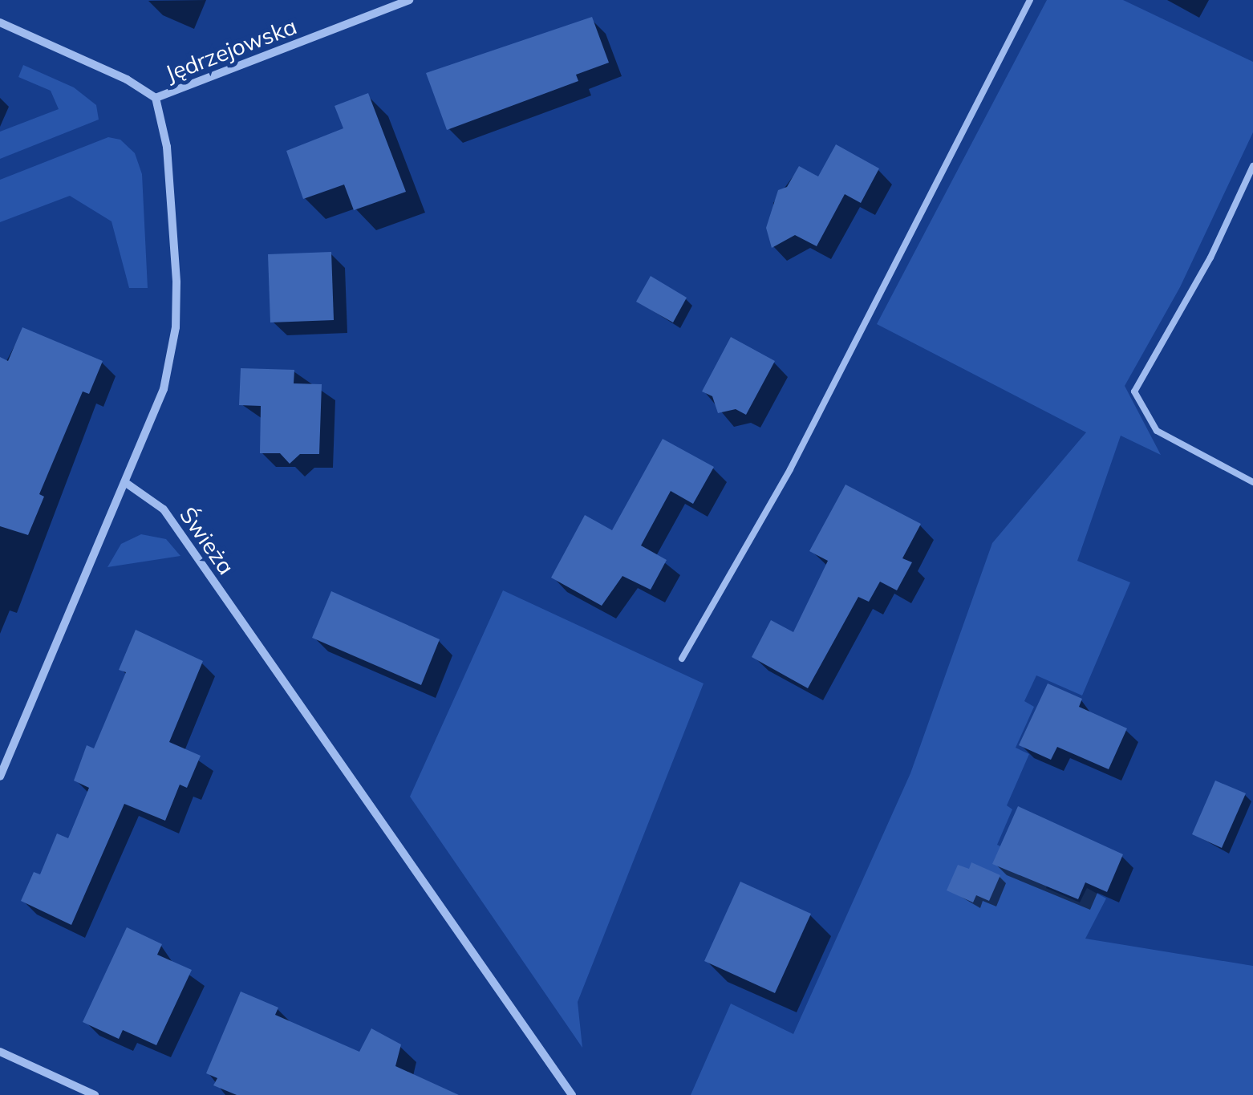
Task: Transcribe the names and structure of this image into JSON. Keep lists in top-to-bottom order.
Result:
{
  "streets": {
    "street": ["Jędrzejowska", "Świeża"]
  }
}
